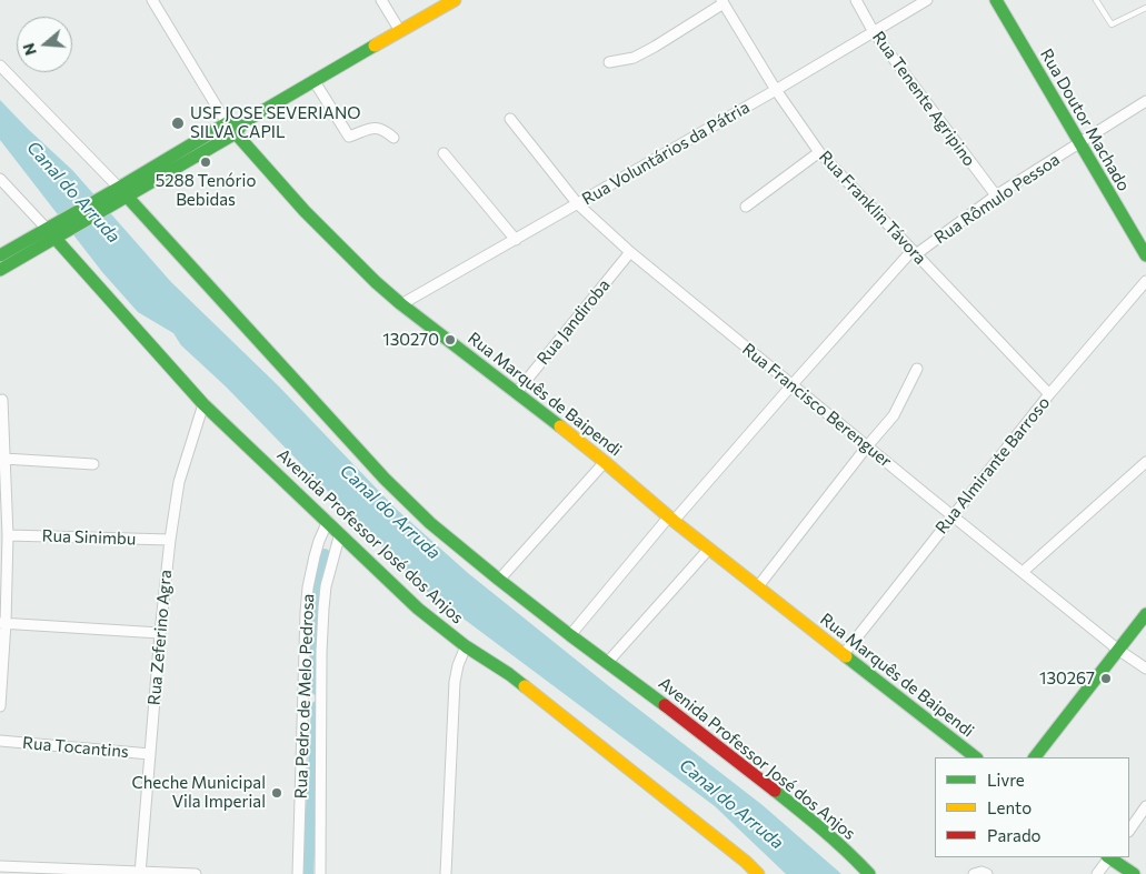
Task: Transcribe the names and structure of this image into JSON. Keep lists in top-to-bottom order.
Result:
{
  "streets": {
    "main road": ["Rua Doutor Machado", "Rua Marquês de Baipendi", "Avenida Professor José dos Anjos"],
    "street": [
      "Rua Tenente Agripino",
      "Rua Voluntários da Pátria",
      "Rua Rômulo Pessoa",
      "Rua Franklin Távora",
      "Rua Jandiroba",
      "Rua Francisco Berenguer",
      "Rua Almirante Barroso",
      "Rua Sinimbu",
      "Rua Zeferino Agra",
      "Rua Pedro de Melo Pedrosa",
      "Rua Tocantins"
    ]
  },
  "crossings": [
    ["Rua Tenente Agripino", "Rua Voluntários da Pátria"],
    ["Rua Tenente Agripino", "Rua Rômulo Pessoa"],
    ["Rua Doutor Machado", "Rua Rômulo Pessoa"],
    ["Rua Voluntários da Pátria", "Rua Franklin Távora"],
    ["Rua Voluntários da Pátria", "Rua Marquês de Baipendi"],
    ["Rua Voluntários da Pátria", "Rua Francisco Berenguer"],
    ["Rua Rômulo Pessoa", "Rua Franklin Távora"],
    ["Rua Rômulo Pessoa", "Rua Marquês de Baipendi"],
    ["Rua Rômulo Pessoa", "Rua Francisco Berenguer"],
    ["Rua Rômulo Pessoa", "Avenida Professor José dos Anjos"],
    ["Rua Franklin Távora", "Rua Almirante Barroso"],
    ["Rua Jandiroba", "Rua Marquês de Baipendi"],
    ["Rua Jandiroba", "Rua Francisco Berenguer"],
    ["Rua Marquês de Baipendi", "Rua Almirante Barroso"],
    ["Rua Francisco Berenguer", "Rua Almirante Barroso"],
    ["Avenida Professor José dos Anjos", "Rua Zeferino Agra"],
    ["Avenida Professor José dos Anjos", "Rua Pedro de Melo Pedrosa"],
    ["Rua Sinimbu", "Rua Zeferino Agra"],
    ["Rua Zeferino Agra", "Rua Tocantins"]
  ],
  "water": ["Canal do Arruda"],
  "places": [
    "USF JOSE SEVERIANO SILVA CAPIL",
    "5288 Tenório Bebidas",
    "130270",
    "130267",
    "Cheche Municipal Vila Imperial"
  ],
  "legend": ["Livre", "Lento", "Parado"],
  "north": "left"
}
